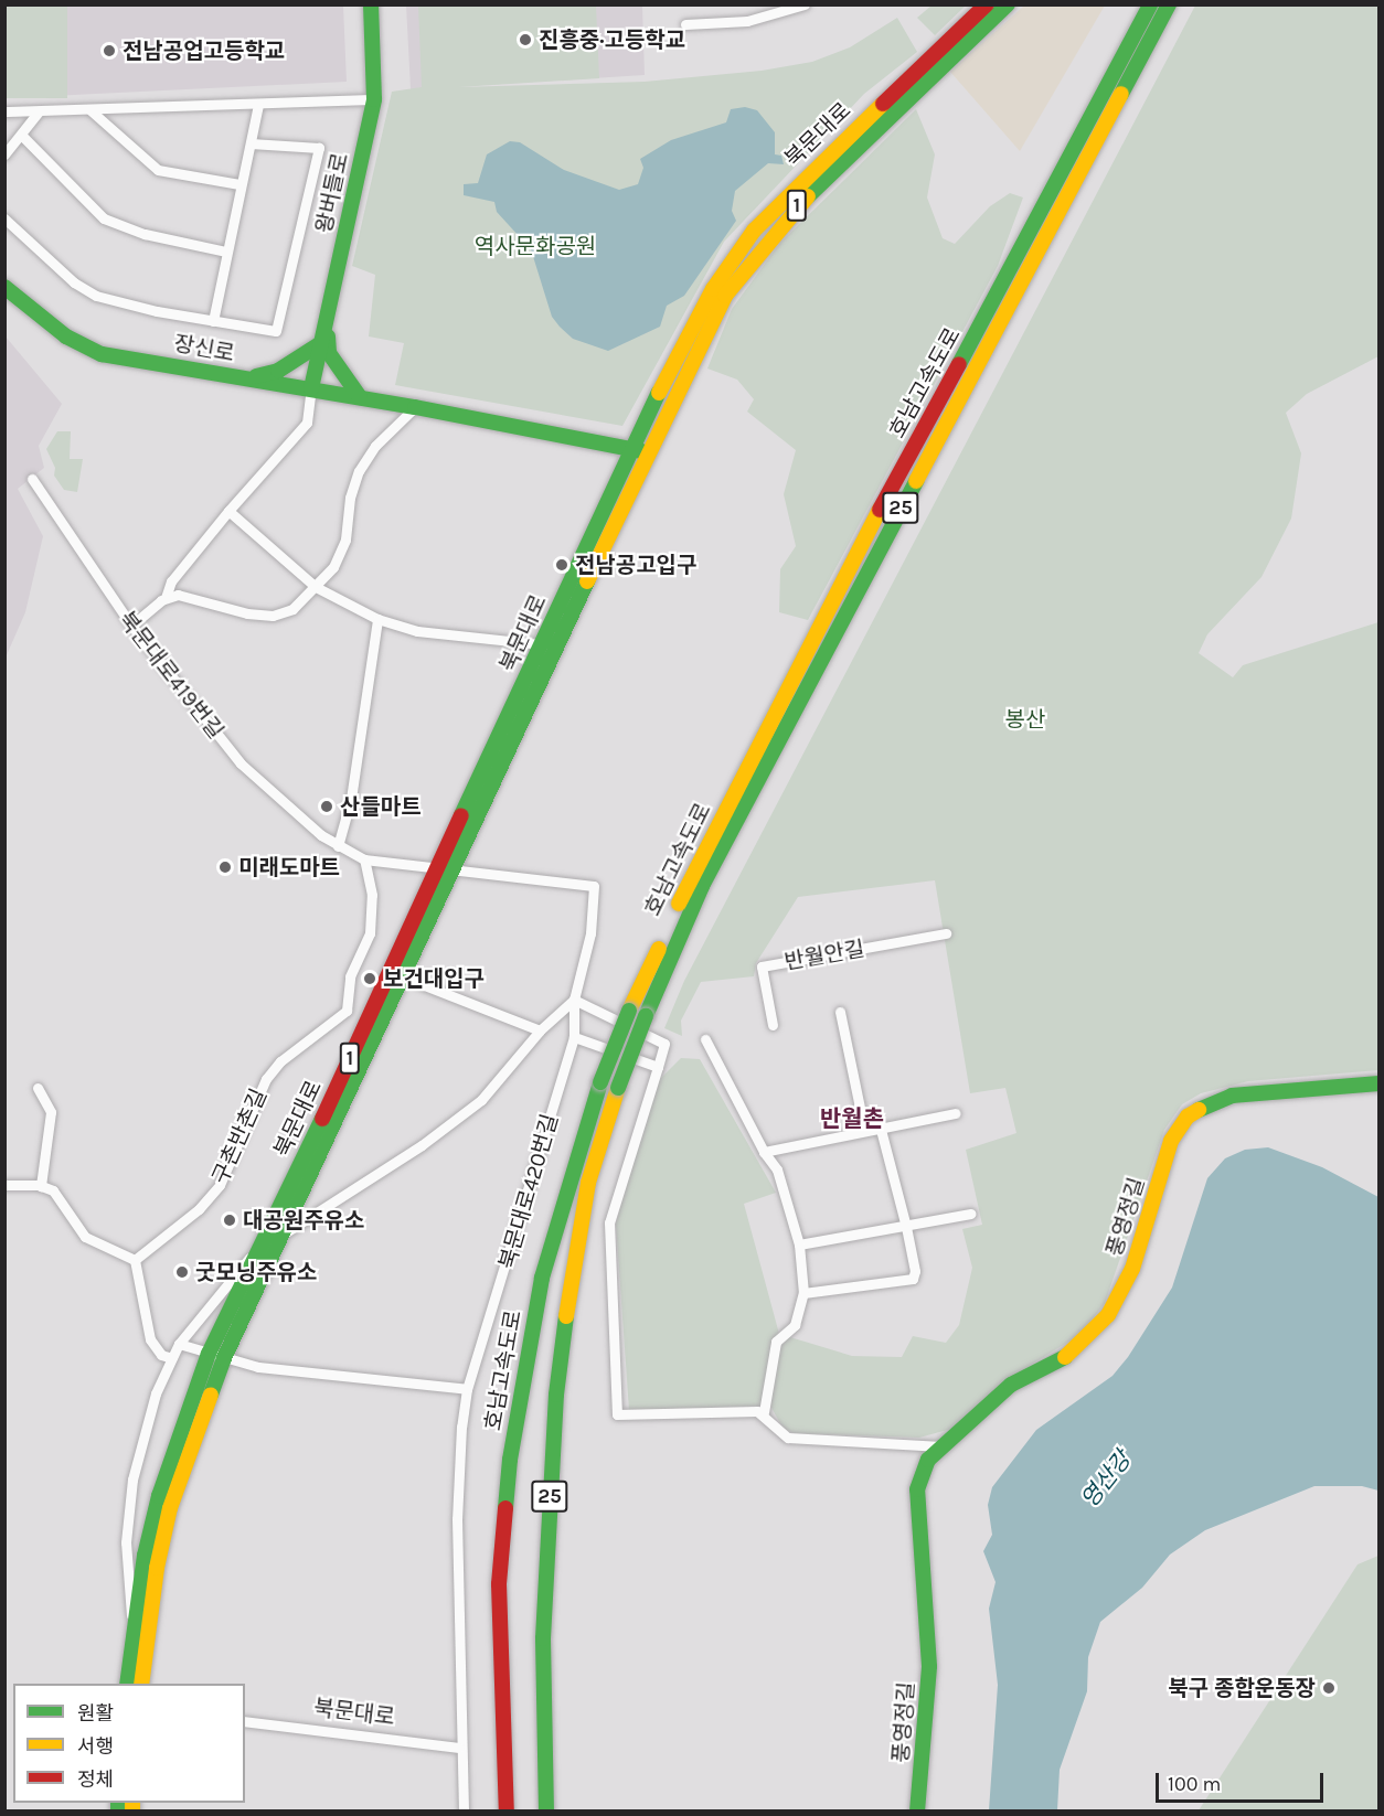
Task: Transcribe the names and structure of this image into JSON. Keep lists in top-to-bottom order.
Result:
{
  "streets": {
    "main road": [
      "북문대로",
      "왕버들로",
      "1",
      "장신로",
      "호남고속도로",
      "25",
      "풍영정길"
    ],
    "street": [
      "북문대로419번길",
      "반월안길",
      "구촌반촌길",
      "북문대로420번길"
    ]
  },
  "crossings": [
    ["북문대로", "장신로"],
    ["북문대로", "북문대로419번길"],
    ["북문대로", "북문대로420번길"],
    ["왕버들로", "장신로"],
    ["북문대로419번길", "구촌반촌길"],
    ["북문대로419번길", "북문대로420번길"]
  ],
  "districts": ["반월촌"],
  "water": ["영산강"],
  "parks": ["역사문화공원", "봉산"],
  "places": [
    "진흥중·고등학교",
    "전남공업고등학교",
    "전남공고입구",
    "산들마트",
    "미래도마트",
    "보건대입구",
    "대공원주유소",
    "굿모닝주유소",
    "북구 종합운동장"
  ],
  "legend": ["원활", "서행", "정체"],
  "scale_bar": "100 m"
}
